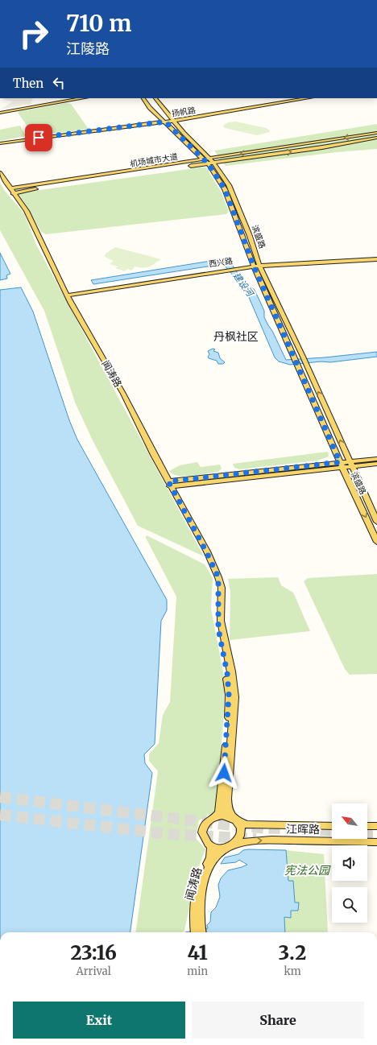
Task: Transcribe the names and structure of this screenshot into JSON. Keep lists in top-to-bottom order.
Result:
{
  "streets": {
    "main road": [
      "扬帆路",
      "机场城市大道",
      "滨盛路",
      "西兴路",
      "闻涛路",
      "江晖路"
    ]
  },
  "crossings": [
    ["扬帆路", "滨盛路"],
    ["机场城市大道", "滨盛路"],
    ["机场城市大道", "闻涛路"],
    ["滨盛路", "西兴路"],
    ["西兴路", "闻涛路"],
    ["闻涛路", "江晖路"]
  ],
  "districts": ["丹枫社区"],
  "water": ["建设河"],
  "parks": ["宪法公园"],
  "north": "top left",
  "page": {
    "turn": ["710 m", "江陵路"],
    "then": "Then",
    "eta": [
      "23:16",
      "Arrival",
      "41",
      "min",
      "3.2",
      "km"
    ],
    "buttons": ["Exit", "Share"]
  }
}
